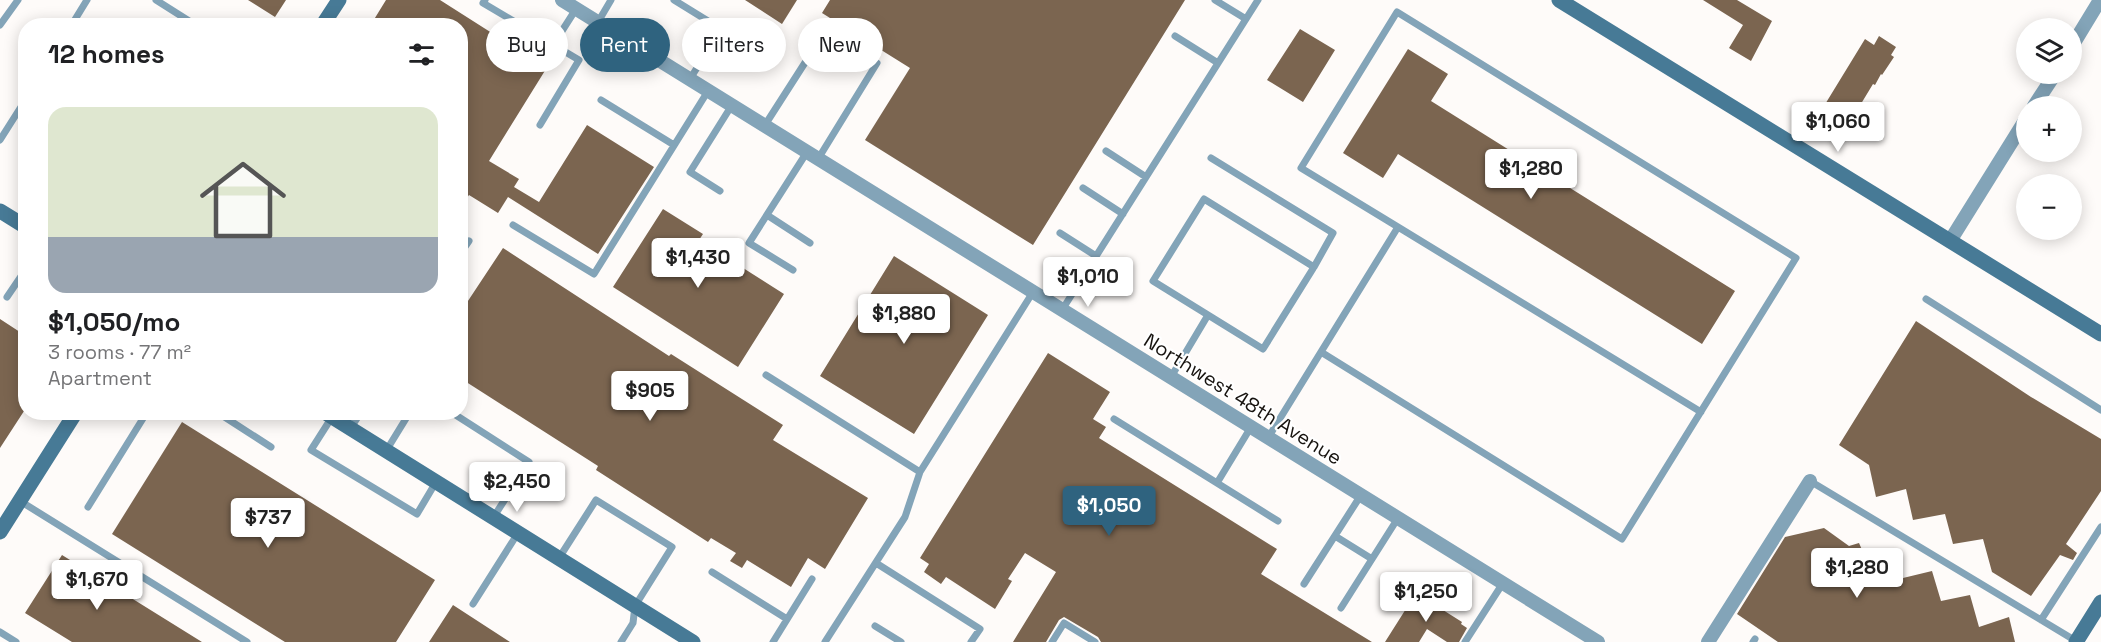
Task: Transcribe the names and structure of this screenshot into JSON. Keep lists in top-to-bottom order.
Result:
{
  "streets": {
    "street": ["Northwest 48th Avenue"]
  },
  "page": {
    "map_buttons": ["+", "−"],
    "chip": [
      "Buy",
      "Rent",
      "Filters",
      "New"
    ],
    "heading": "12 homes",
    "list": [
      {
        "name": "$1,050/mo",
        "note": "3 rooms · 77 m² · Apartment"
      }
    ],
    "price": [
      "$1,060",
      "$1,280",
      "$1,430",
      "$1,010",
      "$1,880",
      "$905",
      "$2,450",
      "$1,050",
      "$737",
      "$1,280",
      "$1,670",
      "$1,250"
    ]
  }
}
